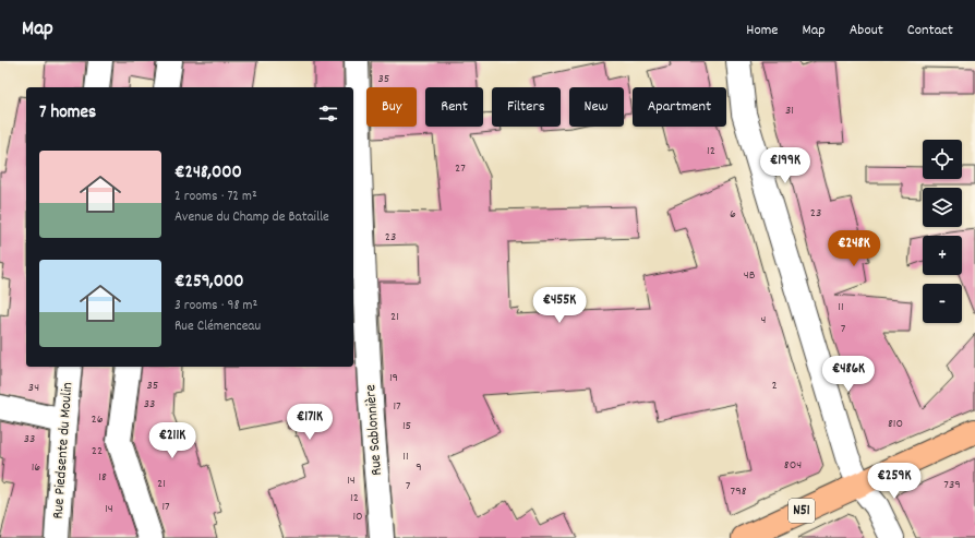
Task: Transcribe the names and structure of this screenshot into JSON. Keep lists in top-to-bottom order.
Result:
{
  "streets": {
    "main road": ["N51"],
    "street": ["Rue Sablonnière", "Rue Piedsente du Moulin"]
  },
  "house_numbers": [
    "35",
    "31",
    "12",
    "27",
    "23",
    "6",
    "23",
    "4B",
    "11",
    "21",
    "4",
    "7",
    "19",
    "35",
    "2",
    "34",
    "33",
    "17",
    "26",
    "810",
    "15",
    "33",
    "22",
    "11",
    "804",
    "16",
    "9",
    "18",
    "14",
    "21",
    "739",
    "7",
    "798",
    "12",
    "17",
    "14",
    "10"
  ],
  "page": {
    "header": "Map",
    "nav": [
      "Home",
      "Map",
      "About",
      "Contact"
    ],
    "chip": [
      "Buy",
      "Rent",
      "Filters",
      "New",
      "Apartment"
    ],
    "heading": "7 homes",
    "map_buttons": ["+", "−"],
    "list": [
      {
        "name": "€248,000",
        "note": "2 rooms · 72 m² · Avenue du Champ de Bataille"
      },
      {
        "name": "€259,000",
        "note": "3 rooms · 98 m² · Rue Clémenceau"
      }
    ],
    "price": [
      "€199K",
      "€248K",
      "€455K",
      "€486K",
      "€171K",
      "€211K",
      "€259K"
    ]
  }
}
